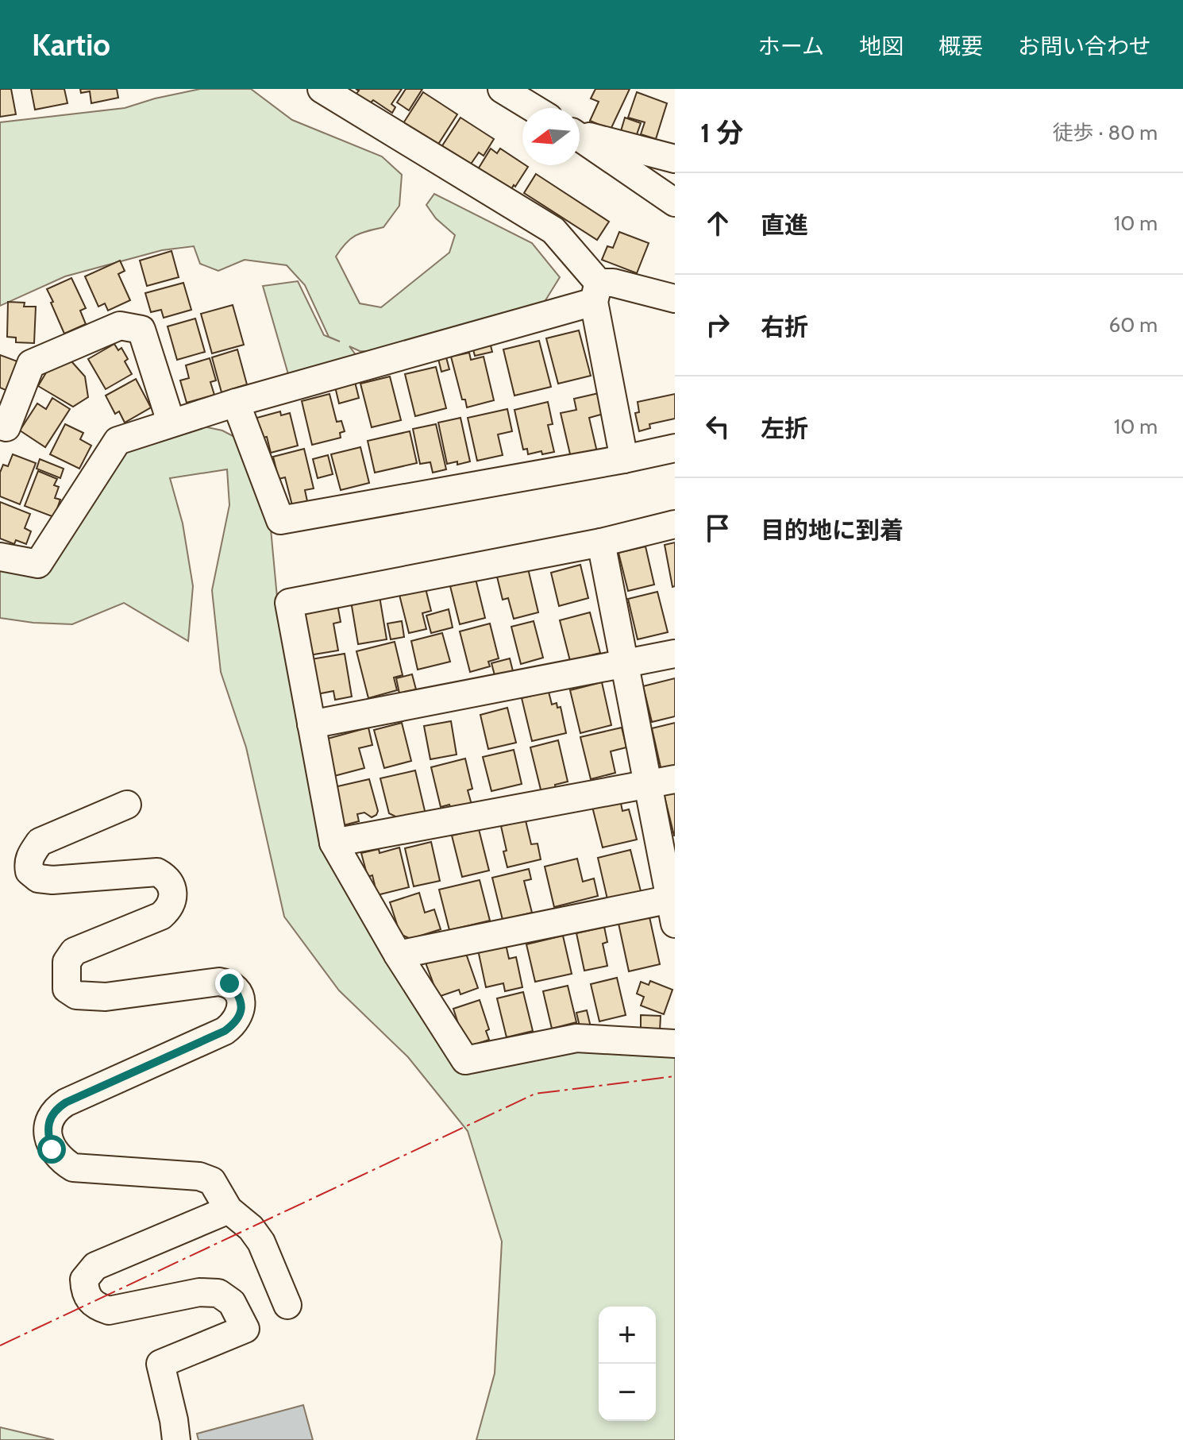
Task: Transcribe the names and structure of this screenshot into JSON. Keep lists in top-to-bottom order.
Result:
{
  "north": "left",
  "page": {
    "header": "Kartio",
    "nav": [
      "ホーム",
      "地図",
      "概要",
      "お問い合わせ"
    ],
    "heading": ["1 分", "徒歩 · 80 m"],
    "list": [
      ["直進", "10 m"],
      ["右折", "60 m"],
      ["左折", "10 m"],
      "目的地に到着"
    ],
    "map_buttons": ["+", "−"]
  }
}
